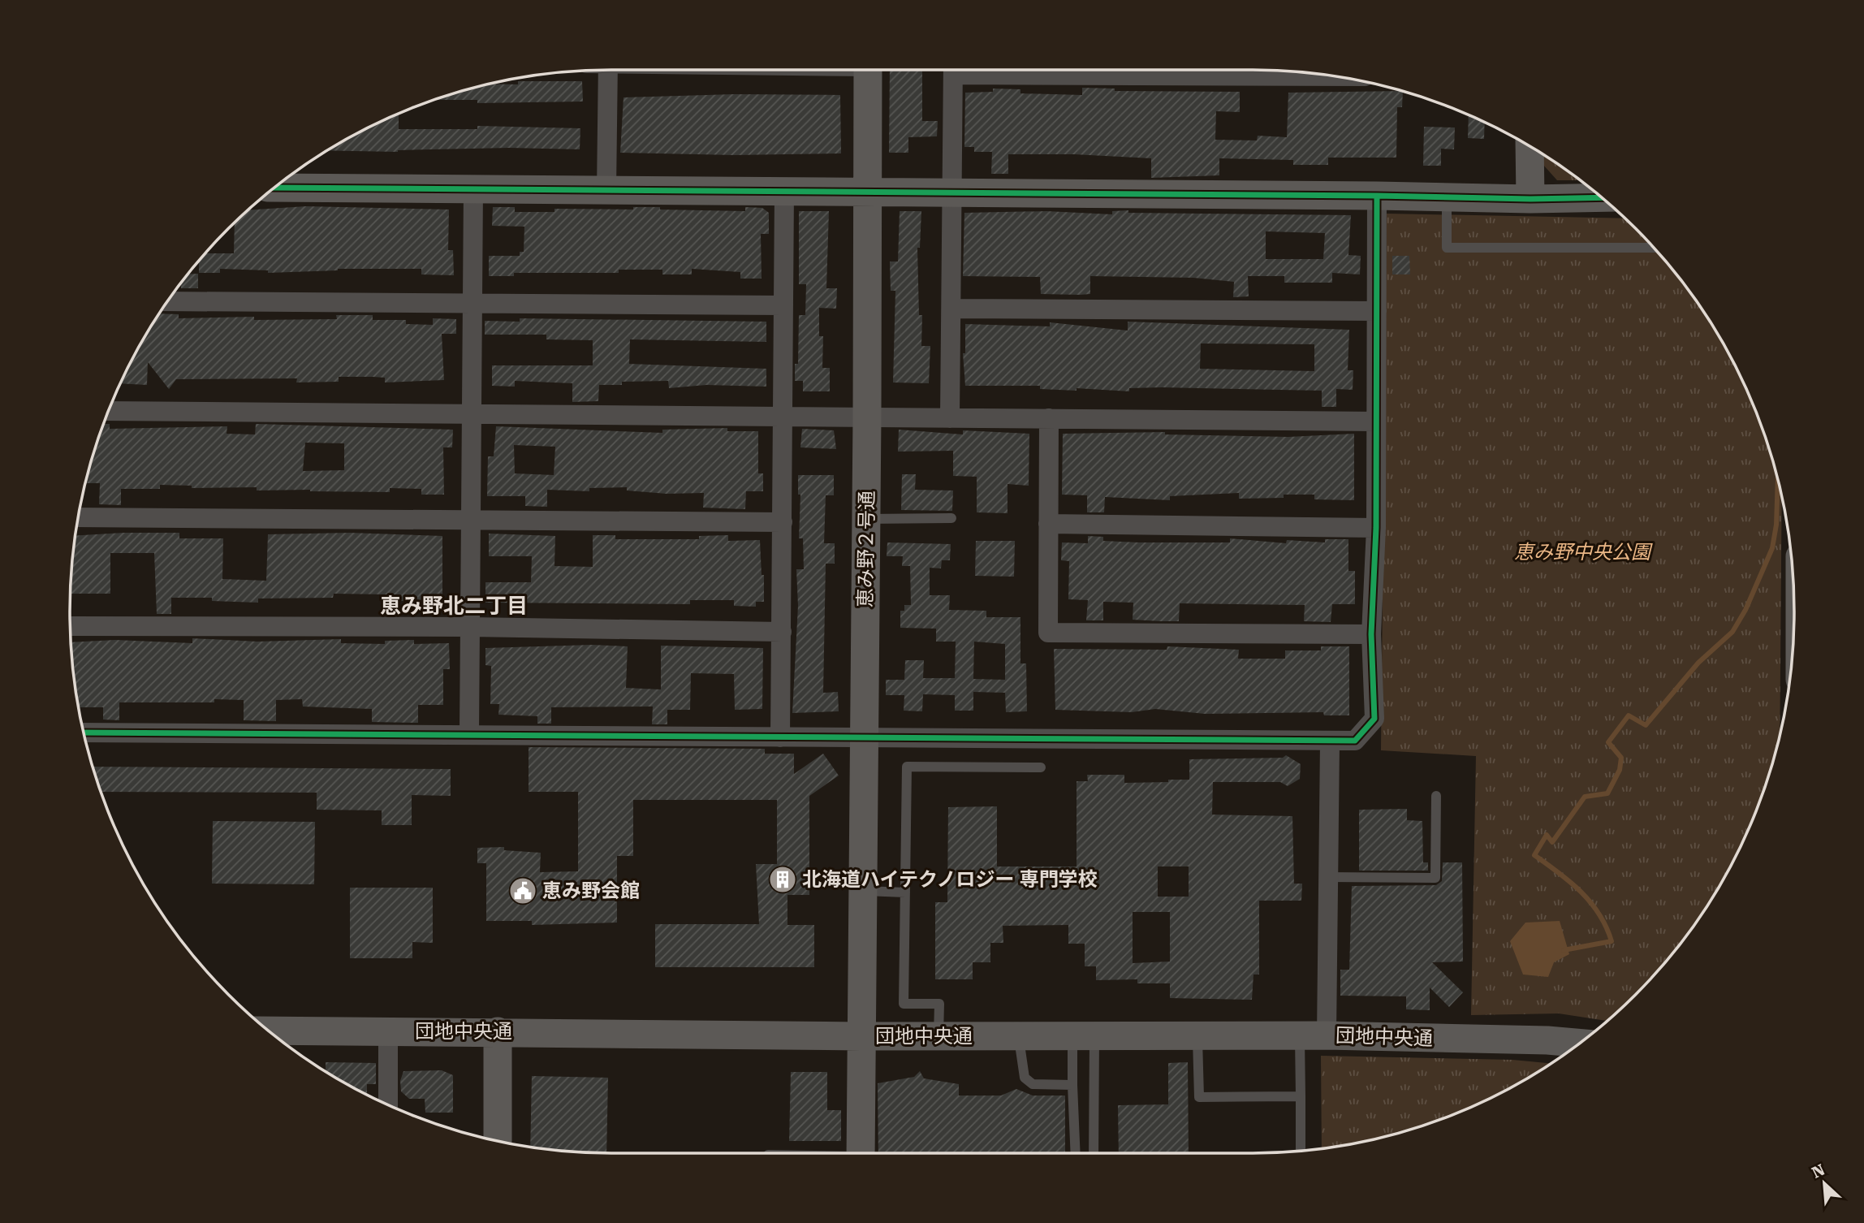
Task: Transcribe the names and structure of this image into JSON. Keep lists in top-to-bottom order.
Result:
{
  "streets": {
    "street": ["恵み野２号通", "団地中央通"]
  },
  "crossings": [
    ["恵み野２号通", "団地中央通"]
  ],
  "districts": ["恵み野北二丁目"],
  "parks": ["恵み野中央公園"],
  "places": {
    "building": ["北海道ハイテクノロジー 専門学校"],
    "public building": ["恵み野会館"]
  },
  "north": "top left"
}
